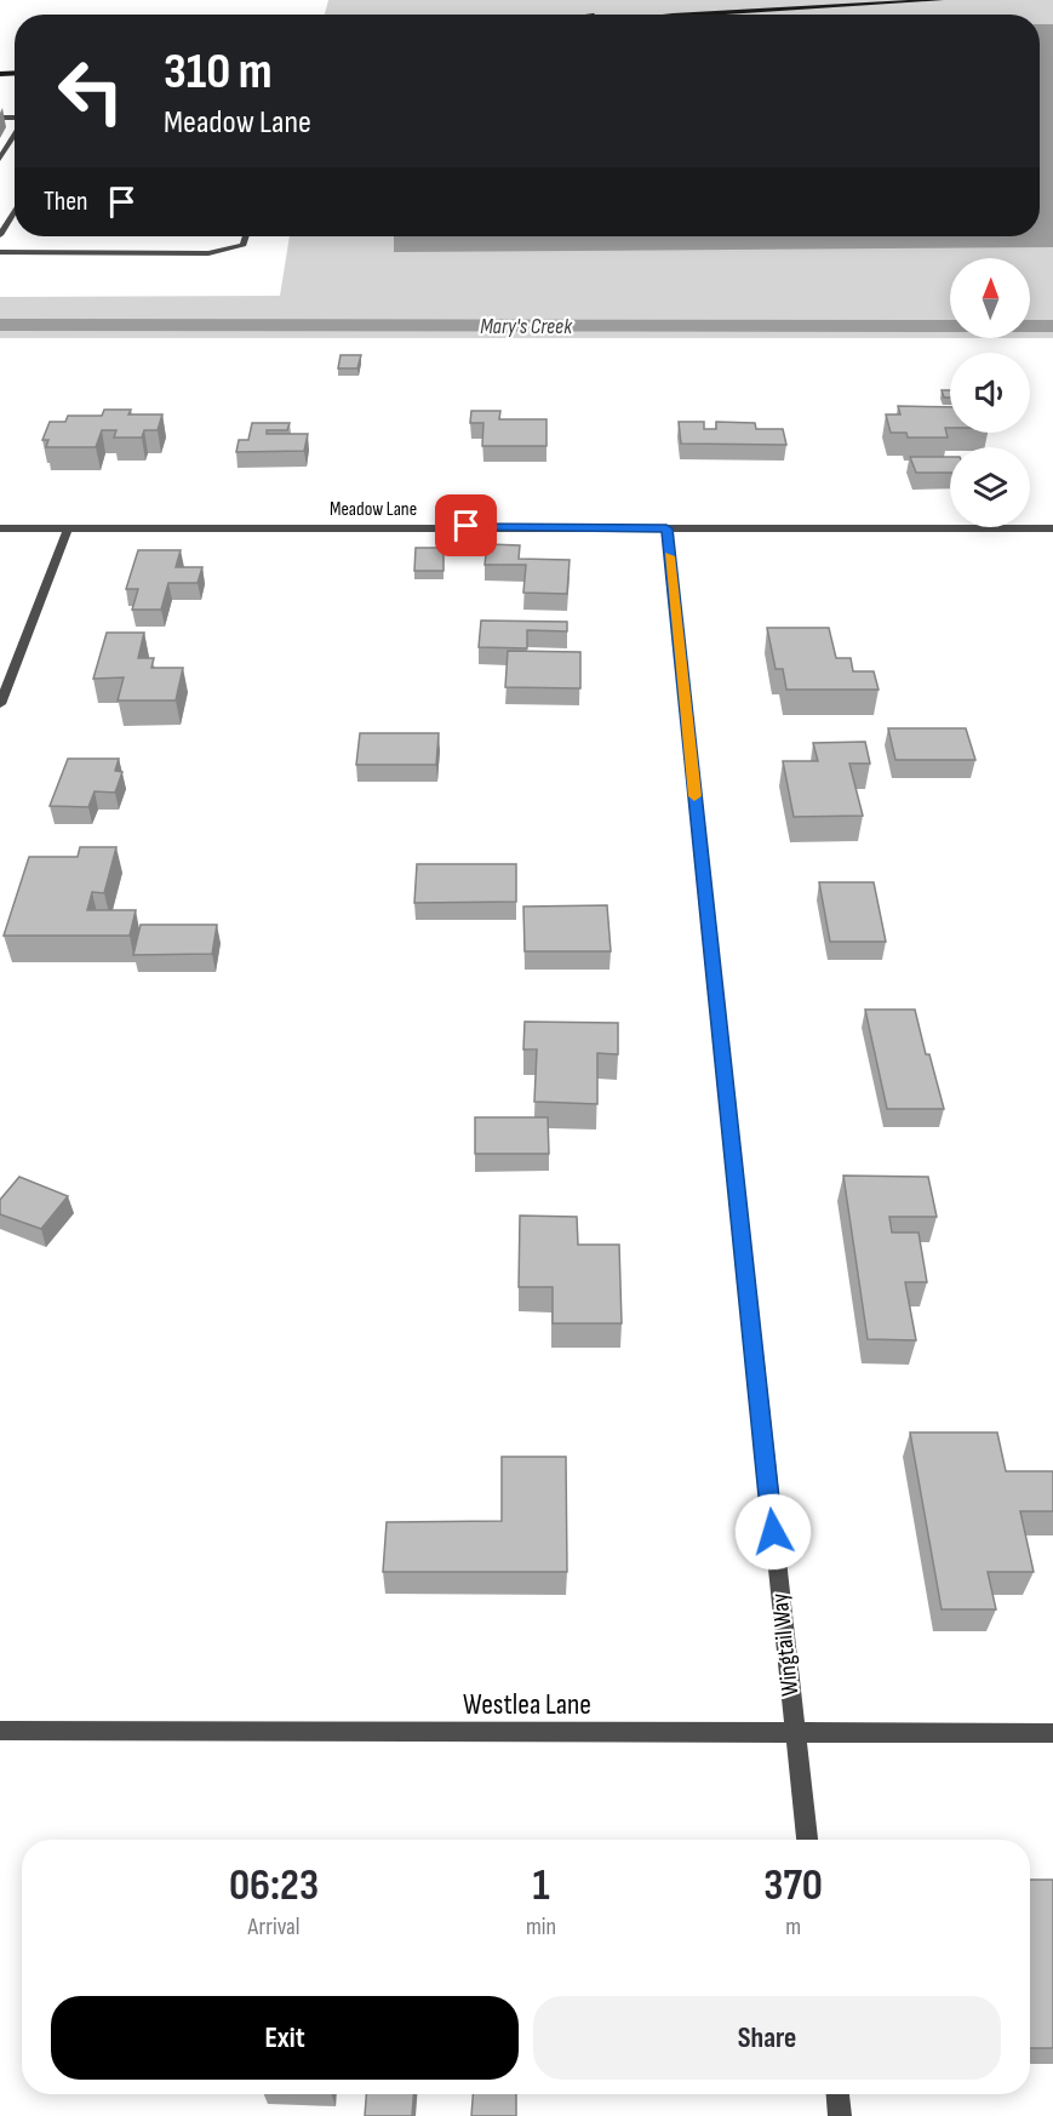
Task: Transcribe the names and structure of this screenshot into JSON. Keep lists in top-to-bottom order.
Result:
{
  "streets": {
    "street": ["Meadow Lane", "Wingtail Way", "Westlea Lane"]
  },
  "crossings": [
    ["Meadow Lane", "Wingtail Way"],
    ["Wingtail Way", "Westlea Lane"]
  ],
  "water": ["Mary's Creek"],
  "north": "top",
  "page": {
    "turn": ["310 m", "Meadow Lane"],
    "then": "Then",
    "eta": [
      "06:23",
      "Arrival",
      "1",
      "min",
      "370",
      "m"
    ],
    "buttons": ["Exit", "Share"]
  }
}
